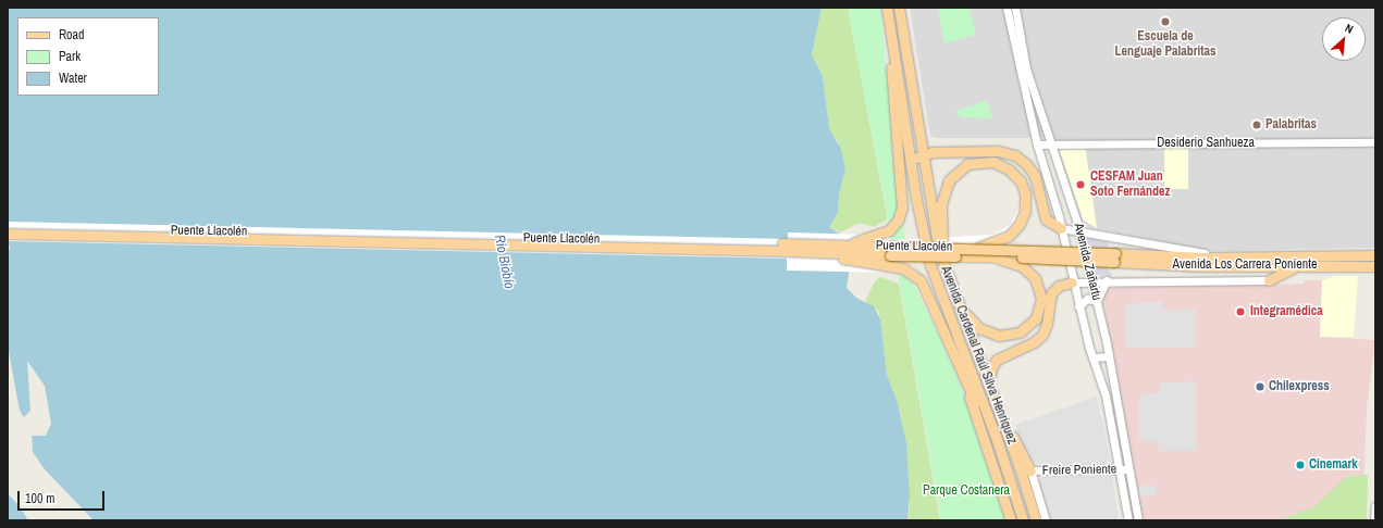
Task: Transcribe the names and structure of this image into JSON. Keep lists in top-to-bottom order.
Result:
{
  "streets": {
    "main road": ["Puente Llacolén", "Avenida Los Carrera Poniente", "Avenida Cardenal Raúl Silva Henríquez"],
    "street": ["Desiderio Sanhueza", "Avenida Zañartu", "Freire Poniente"]
  },
  "crossings": [
    ["Desiderio Sanhueza", "Avenida Zañartu"],
    ["Puente Llacolén", "Avenida Los Carrera Poniente"],
    ["Avenida Zañartu", "Avenida Los Carrera Poniente"],
    ["Avenida Zañartu", "Freire Poniente"]
  ],
  "water": ["Río Biobío"],
  "parks": ["Parque Costanera"],
  "places": [
    "Escuela de Lenguaje Palabritas",
    "Palabritas",
    "CESFAM Juan Soto Fernández",
    "Integramédica",
    "Chilexpress",
    "Cinemark"
  ],
  "legend": ["Road", "Park", "Water"],
  "scale_bar": "100 m",
  "north": "top right"
}
